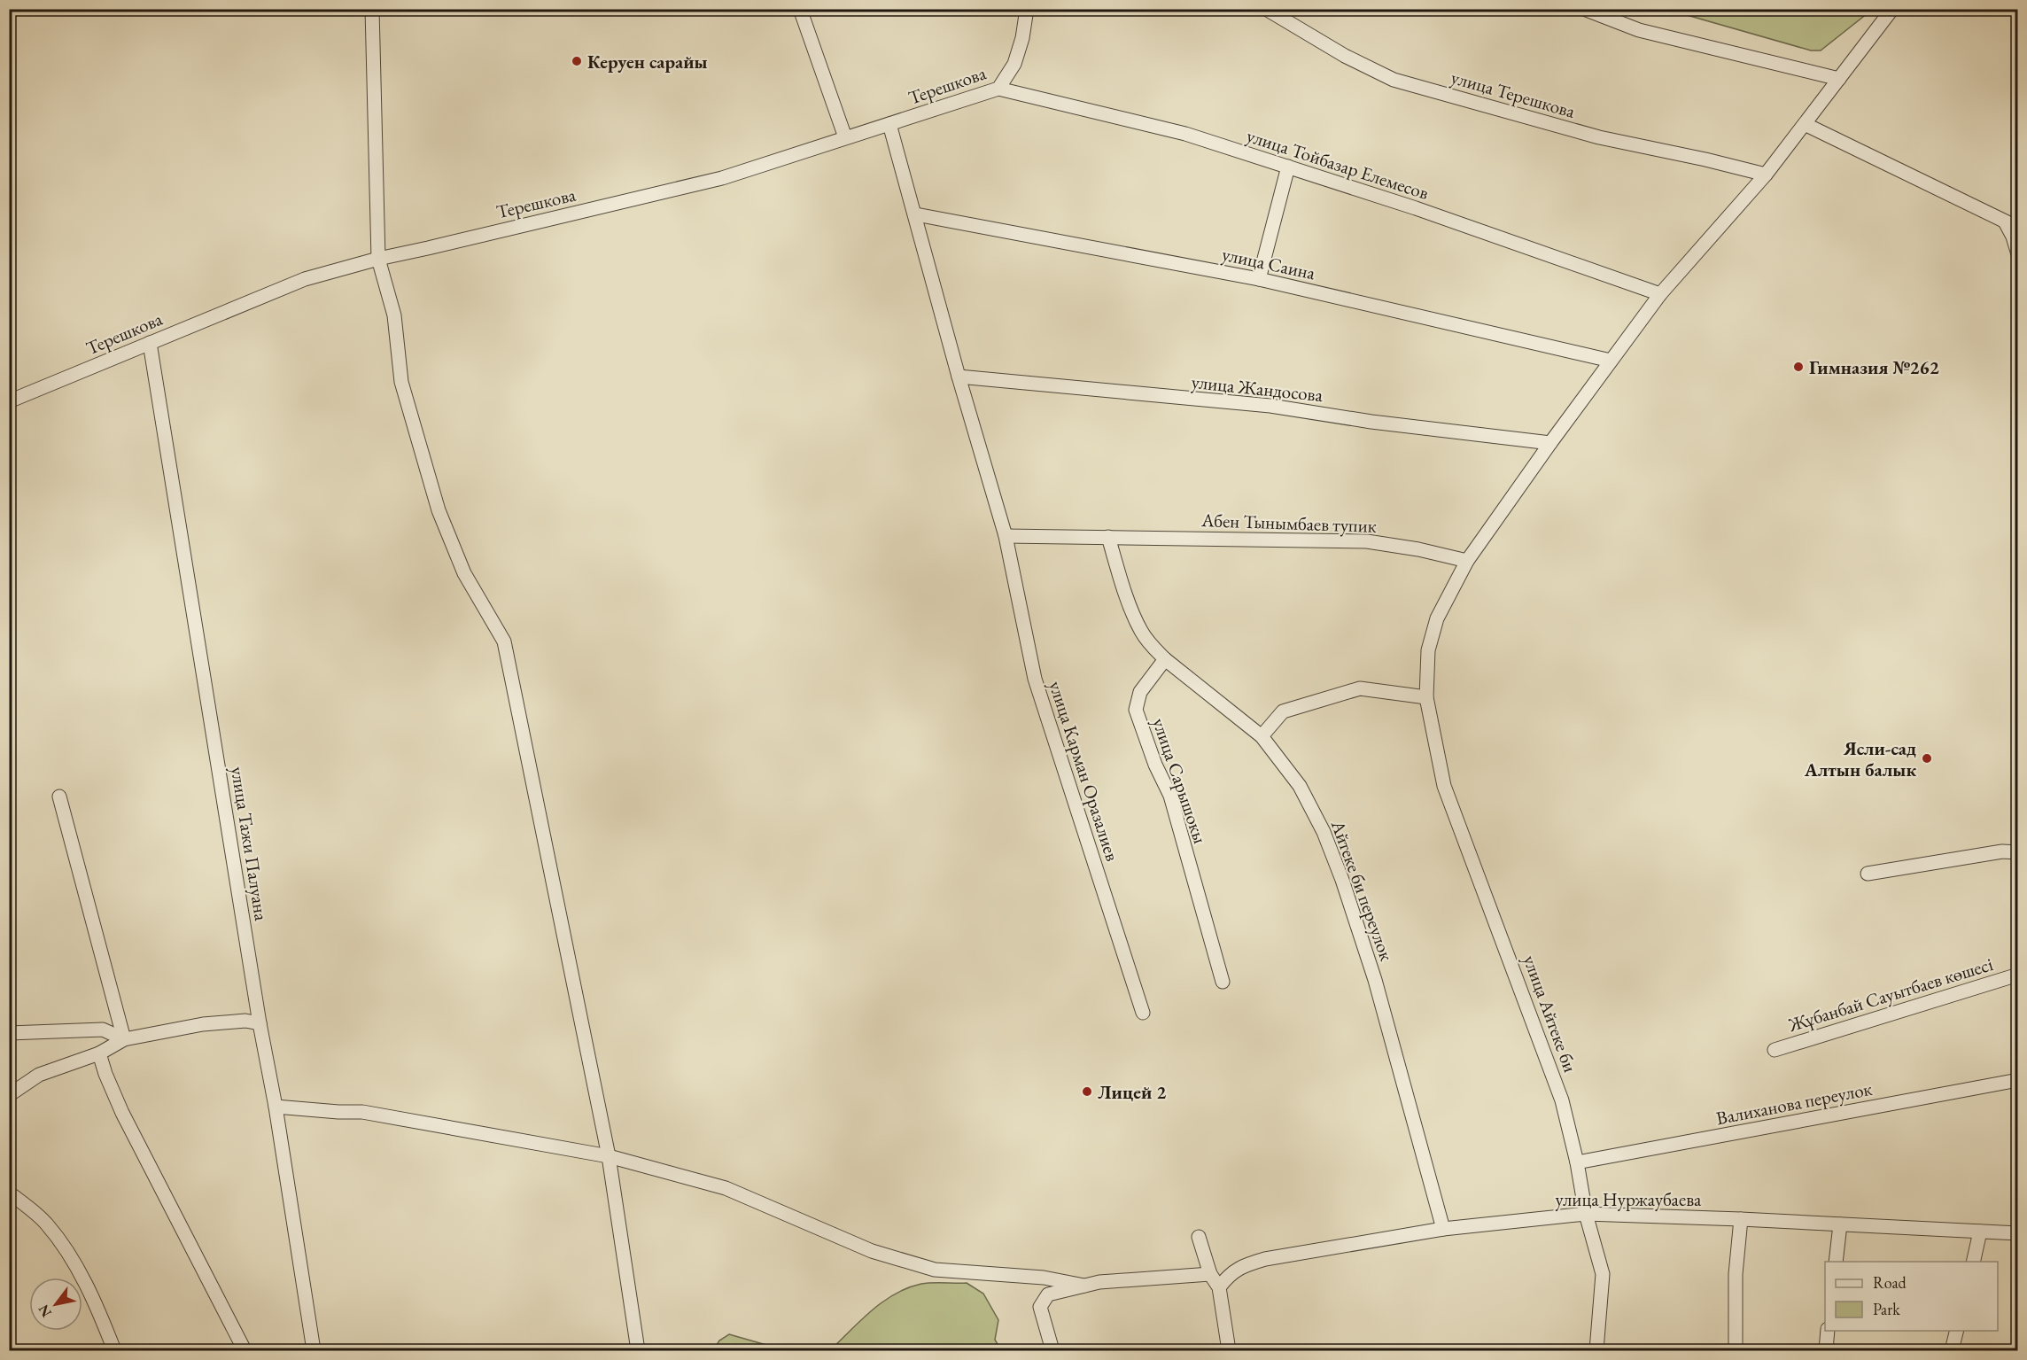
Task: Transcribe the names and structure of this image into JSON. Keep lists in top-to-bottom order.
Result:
{
  "streets": {
    "street": [
      "Терешкова",
      "улица Терешкова",
      "улица Тойбазар Елемесов",
      "улица Саина",
      "улица Жандосова",
      "Абен Тынымбаев тупик",
      "улица Карман Оразалиев",
      "улица Сарышокы",
      "улица Тажи Палуана",
      "Айтеке би переулок",
      "Жұбанбай Сауытбаев көшесі",
      "улица Айтеке би",
      "Валиханова переулок",
      "улица Нуржаубаева"
    ]
  },
  "crossings": [
    ["Терешкова", "улица Тойбазар Елемесов"],
    ["Терешкова", "улица Карман Оразалиев"],
    ["Терешкова", "улица Тажи Палуана"],
    ["улица Терешкова", "улица Айтеке би"],
    ["улица Тойбазар Елемесов", "улица Айтеке би"],
    ["улица Саина", "улица Карман Оразалиев"],
    ["улица Саина", "улица Айтеке би"],
    ["улица Жандосова", "улица Карман Оразалиев"],
    ["улица Жандосова", "улица Айтеке би"],
    ["Абен Тынымбаев тупик", "улица Карман Оразалиев"],
    ["Абен Тынымбаев тупик", "Айтеке би переулок"],
    ["Абен Тынымбаев тупик", "улица Айтеке би"],
    ["улица Сарышокы", "Айтеке би переулок"],
    ["Айтеке би переулок", "улица Нуржаубаева"],
    ["улица Айтеке би", "Валиханова переулок"],
    ["улица Айтеке би", "улица Нуржаубаева"]
  ],
  "places": [
    "Керуен сарайы",
    "Гимназия №262",
    "Ясли-сад Алтын балык",
    "Лицей 2"
  ],
  "legend": ["Road", "Park"],
  "north": "bottom left"
}
